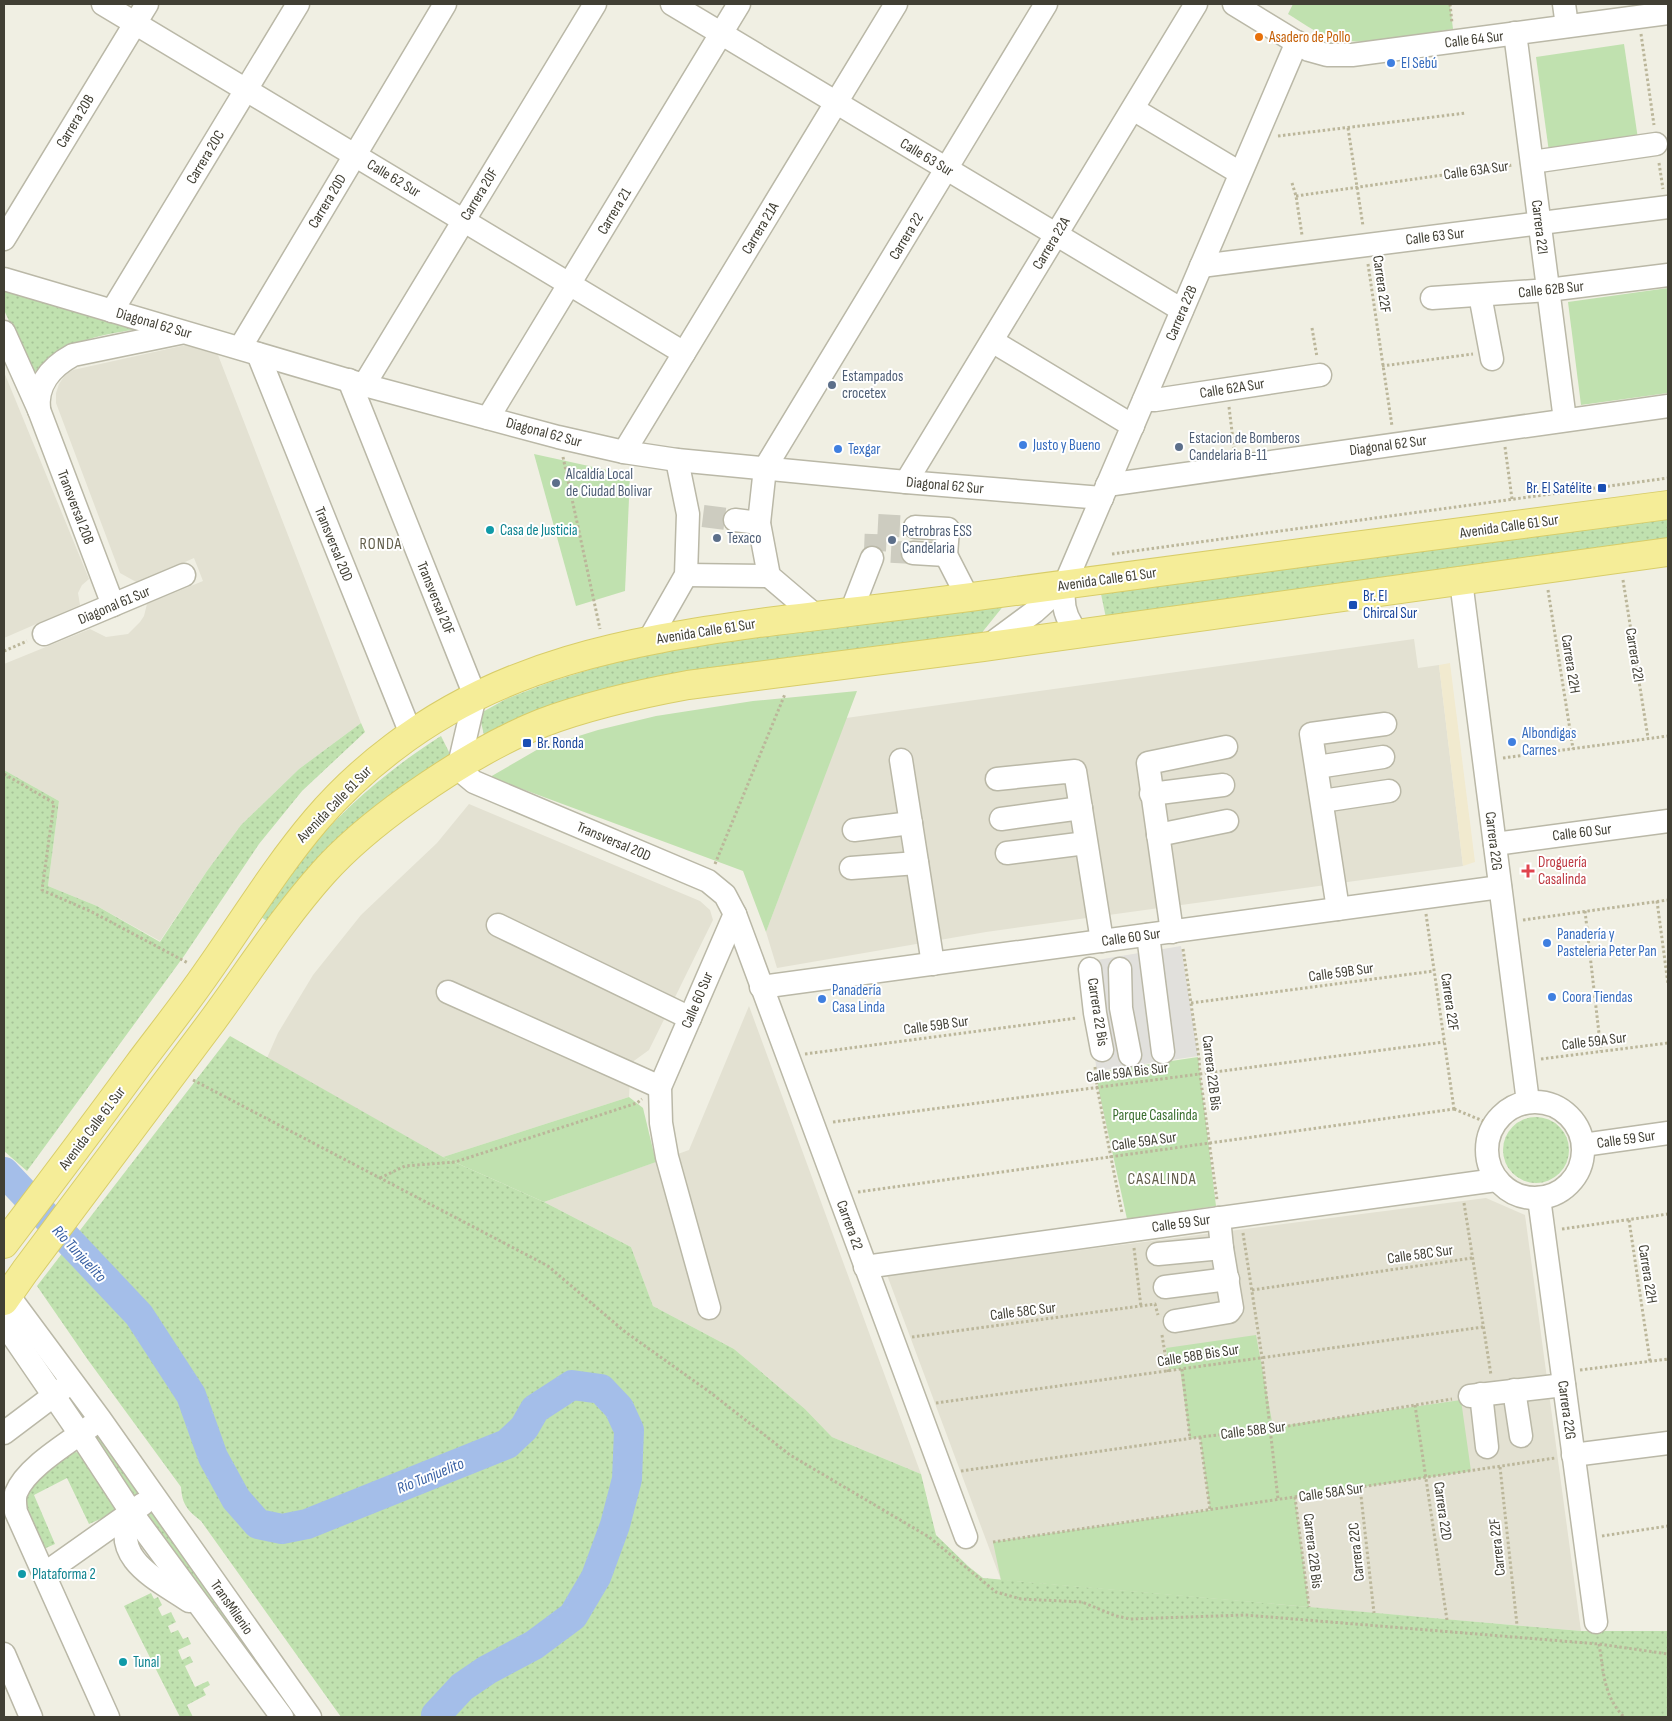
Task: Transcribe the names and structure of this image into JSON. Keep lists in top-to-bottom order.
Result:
{
  "streets": {
    "main road": ["Avenida Calle 61 Sur"],
    "street": [
      "Calle 64 Sur",
      "Carrera 20B",
      "Carrera 20C",
      "Calle 63 Sur",
      "Calle 62 Sur",
      "Carrera 20F",
      "Carrera 20D",
      "Carrera 21",
      "Carrera 22I",
      "Carrera 21A",
      "Carrera 22",
      "Carrera 22A",
      "Calle 62B Sur",
      "Carrera 22B",
      "Diagonal 62 Sur",
      "Calle 62A Sur",
      "Transversal 20B",
      "Transversal 20D",
      "Transversal 20F",
      "Diagonal 61 Sur",
      "Calle 60 Sur",
      "Carrera 22G",
      "Calle 59 Sur",
      "TransMilenio"
    ],
    "path": [
      "Calle 63A Sur",
      "Carrera 22F",
      "Carrera 22H",
      "Calle 59B Sur",
      "Carrera 22 Bis",
      "Calle 59A Sur",
      "Calle 59A Bis Sur",
      "Carrera 22B Bis",
      "Calle 58C Sur",
      "Calle 58B Bis Sur",
      "Calle 58B Sur",
      "Calle 58A Sur",
      "Carrera 22D",
      "Carrera 22C"
    ]
  },
  "crossings": [
    ["Calle 64 Sur", "Carrera 22I"],
    ["Calle 64 Sur", "Carrera 22B"],
    ["Carrera 20B", "Calle 62 Sur"],
    ["Carrera 20C", "Calle 62 Sur"],
    ["Carrera 20C", "Diagonal 62 Sur"],
    ["Calle 63 Sur", "Carrera 21"],
    ["Calle 63 Sur", "Carrera 22I"],
    ["Calle 63 Sur", "Carrera 21A"],
    ["Calle 63 Sur", "Carrera 22"],
    ["Calle 63 Sur", "Carrera 22A"],
    ["Calle 63 Sur", "Carrera 22F"],
    ["Calle 63 Sur", "Carrera 22B"],
    ["Calle 63A Sur", "Carrera 22I"],
    ["Calle 63A Sur", "Carrera 22F"],
    ["Calle 62 Sur", "Carrera 20F"],
    ["Calle 62 Sur", "Carrera 20D"],
    ["Calle 62 Sur", "Carrera 21"],
    ["Calle 62 Sur", "Carrera 21A"],
    ["Carrera 20F", "Diagonal 62 Sur"],
    ["Carrera 20F", "Transversal 20F"],
    ["Carrera 20D", "Diagonal 62 Sur"],
    ["Carrera 20D", "Transversal 20D"],
    ["Carrera 21", "Diagonal 62 Sur"],
    ["Carrera 22I", "Calle 62B Sur"],
    ["Carrera 22I", "Diagonal 62 Sur"],
    ["Carrera 21A", "Diagonal 62 Sur"],
    ["Carrera 22", "Diagonal 62 Sur"],
    ["Carrera 22", "Transversal 20D"],
    ["Carrera 22", "Calle 60 Sur"],
    ["Carrera 22", "Calle 59B Sur"],
    ["Carrera 22", "Calle 59A Sur"],
    ["Carrera 22", "Calle 59A Bis Sur"],
    ["Carrera 22", "Calle 59 Sur"],
    ["Carrera 22", "Calle 58C Sur"],
    ["Carrera 22", "Calle 58B Bis Sur"],
    ["Carrera 22", "Calle 58B Sur"],
    ["Carrera 22A", "Diagonal 62 Sur"],
    ["Carrera 22F", "Diagonal 62 Sur"],
    ["Carrera 22F", "Calle 60 Sur"],
    ["Carrera 22F", "Calle 59B Sur"],
    ["Carrera 22F", "Calle 59A Sur"],
    ["Carrera 22F", "Calle 59A Bis Sur"],
    ["Carrera 22F", "Calle 58A Sur"],
    ["Carrera 22B", "Diagonal 62 Sur"],
    ["Carrera 22B", "Calle 62A Sur"],
    ["Carrera 22B", "Avenida Calle 61 Sur"],
    ["Diagonal 62 Sur", "Transversal 20B"],
    ["Diagonal 62 Sur", "Transversal 20D"],
    ["Diagonal 62 Sur", "Transversal 20F"],
    ["Transversal 20B", "Diagonal 61 Sur"],
    ["Avenida Calle 61 Sur", "Transversal 20D"],
    ["Avenida Calle 61 Sur", "Transversal 20F"],
    ["Transversal 20D", "Calle 60 Sur"],
    ["Calle 60 Sur", "Carrera 22G"],
    ["Calle 60 Sur", "Carrera 22B Bis"],
    ["Carrera 22G", "Calle 59A Sur"],
    ["Carrera 22G", "Calle 59 Sur"],
    ["Carrera 22G", "Calle 58A Sur"],
    ["Calle 59B Sur", "Carrera 22B Bis"],
    ["Carrera 22 Bis", "Calle 59A Sur"],
    ["Carrera 22 Bis", "Calle 59A Bis Sur"],
    ["Carrera 22 Bis", "Calle 59 Sur"],
    ["Carrera 22 Bis", "Calle 58C Sur"],
    ["Calle 59A Sur", "Carrera 22B Bis"],
    ["Calle 59A Bis Sur", "Carrera 22B Bis"],
    ["Carrera 22B Bis", "Calle 59 Sur"],
    ["Carrera 22B Bis", "Calle 58C Sur"],
    ["Carrera 22B Bis", "Calle 58B Bis Sur"],
    ["Carrera 22B Bis", "Calle 58B Sur"],
    ["Carrera 22B Bis", "Calle 58A Sur"],
    ["Calle 58B Sur", "Carrera 22D"],
    ["Calle 58A Sur", "Carrera 22D"],
    ["Calle 58A Sur", "Carrera 22C"]
  ],
  "districts": ["RONDA", "CASALINDA"],
  "water": ["Río Tunjuelito"],
  "parks": ["Parque Casalinda"],
  "places": {
    "other": [
      "Asadero de Pollo",
      "El Sebú",
      "Estampados crocetex",
      "Justo y Bueno",
      "Estacion de Bomberos Candelaria B-11",
      "Texgar",
      "Alcaldía Local de Ciudad Bolivar",
      "Casa de Justicia",
      "Texaco",
      "Petrobras ESS Candelaria",
      "Albondigas Carnes",
      "Panadería y Pasteleria Peter Pan",
      "Coora Tiendas",
      "Panadería Casa Linda",
      "Plataforma 2",
      "Tunal"
    ],
    "transit": ["Br. El Satélite", "Br. El Chircal Sur", "Br. Ronda"],
    "health": ["Droguería Casalinda"]
  }
}
